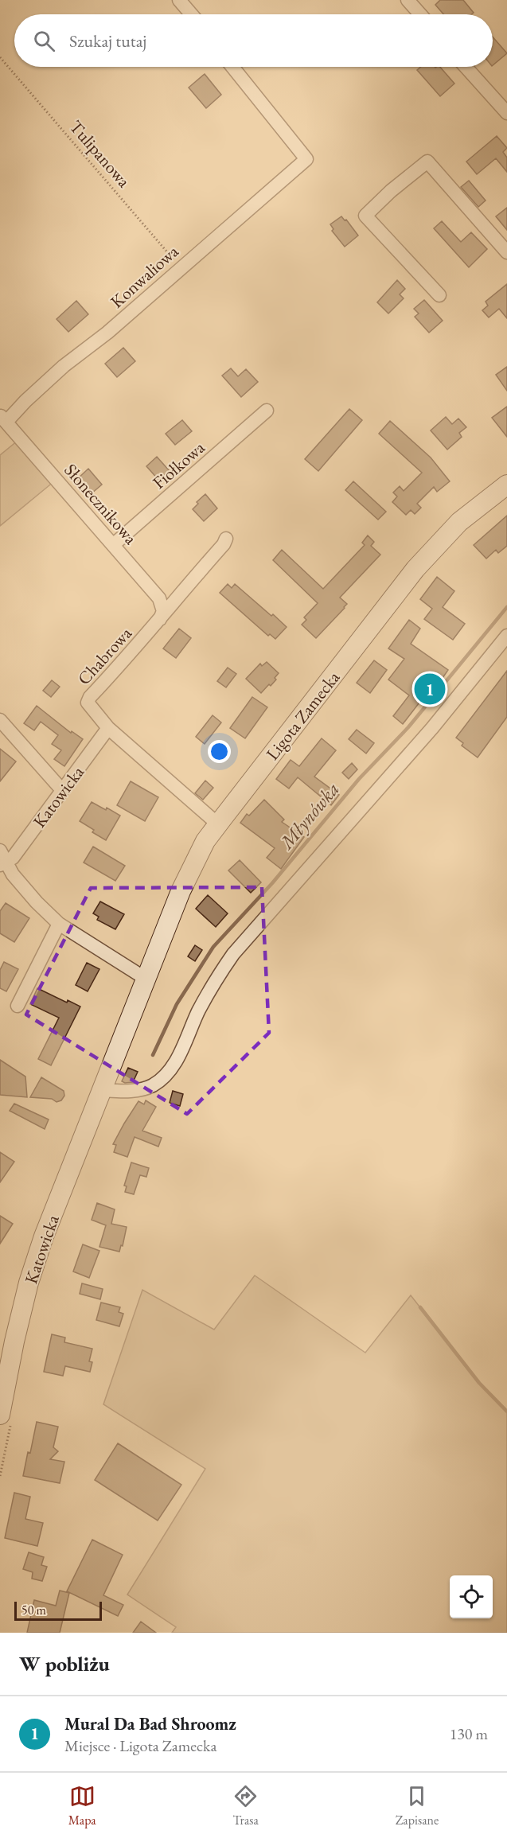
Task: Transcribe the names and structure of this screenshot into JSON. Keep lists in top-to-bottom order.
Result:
{
  "streets": {
    "main road": ["Ligota Zamecka", "Katowicka"],
    "street": [
      "Konwaliowa",
      "Fiołkowa",
      "Słonecznikowa",
      "Chabrowa"
    ],
    "path": ["Tulipanowa"]
  },
  "crossings": [
    ["Tulipanowa", "Konwaliowa"],
    ["Konwaliowa", "Słonecznikowa"],
    ["Fiołkowa", "Słonecznikowa"],
    ["Słonecznikowa", "Chabrowa"],
    ["Chabrowa", "Ligota Zamecka"],
    ["Chabrowa", "Katowicka"],
    ["Ligota Zamecka", "Katowicka"]
  ],
  "water": ["Młynówka"],
  "scale_bar": "50 m",
  "page": {
    "search": "Szukaj tutaj",
    "pins": "1",
    "scale": "50 m",
    "heading": "W pobliżu",
    "list": [
      {
        "mark": "1",
        "name": "Mural Da Bad Shroomz",
        "note": "Miejsce · Ligota Zamecka",
        "value": "130 m"
      }
    ],
    "nav": ["Mapa", "Trasa", "Zapisane"]
  }
}
